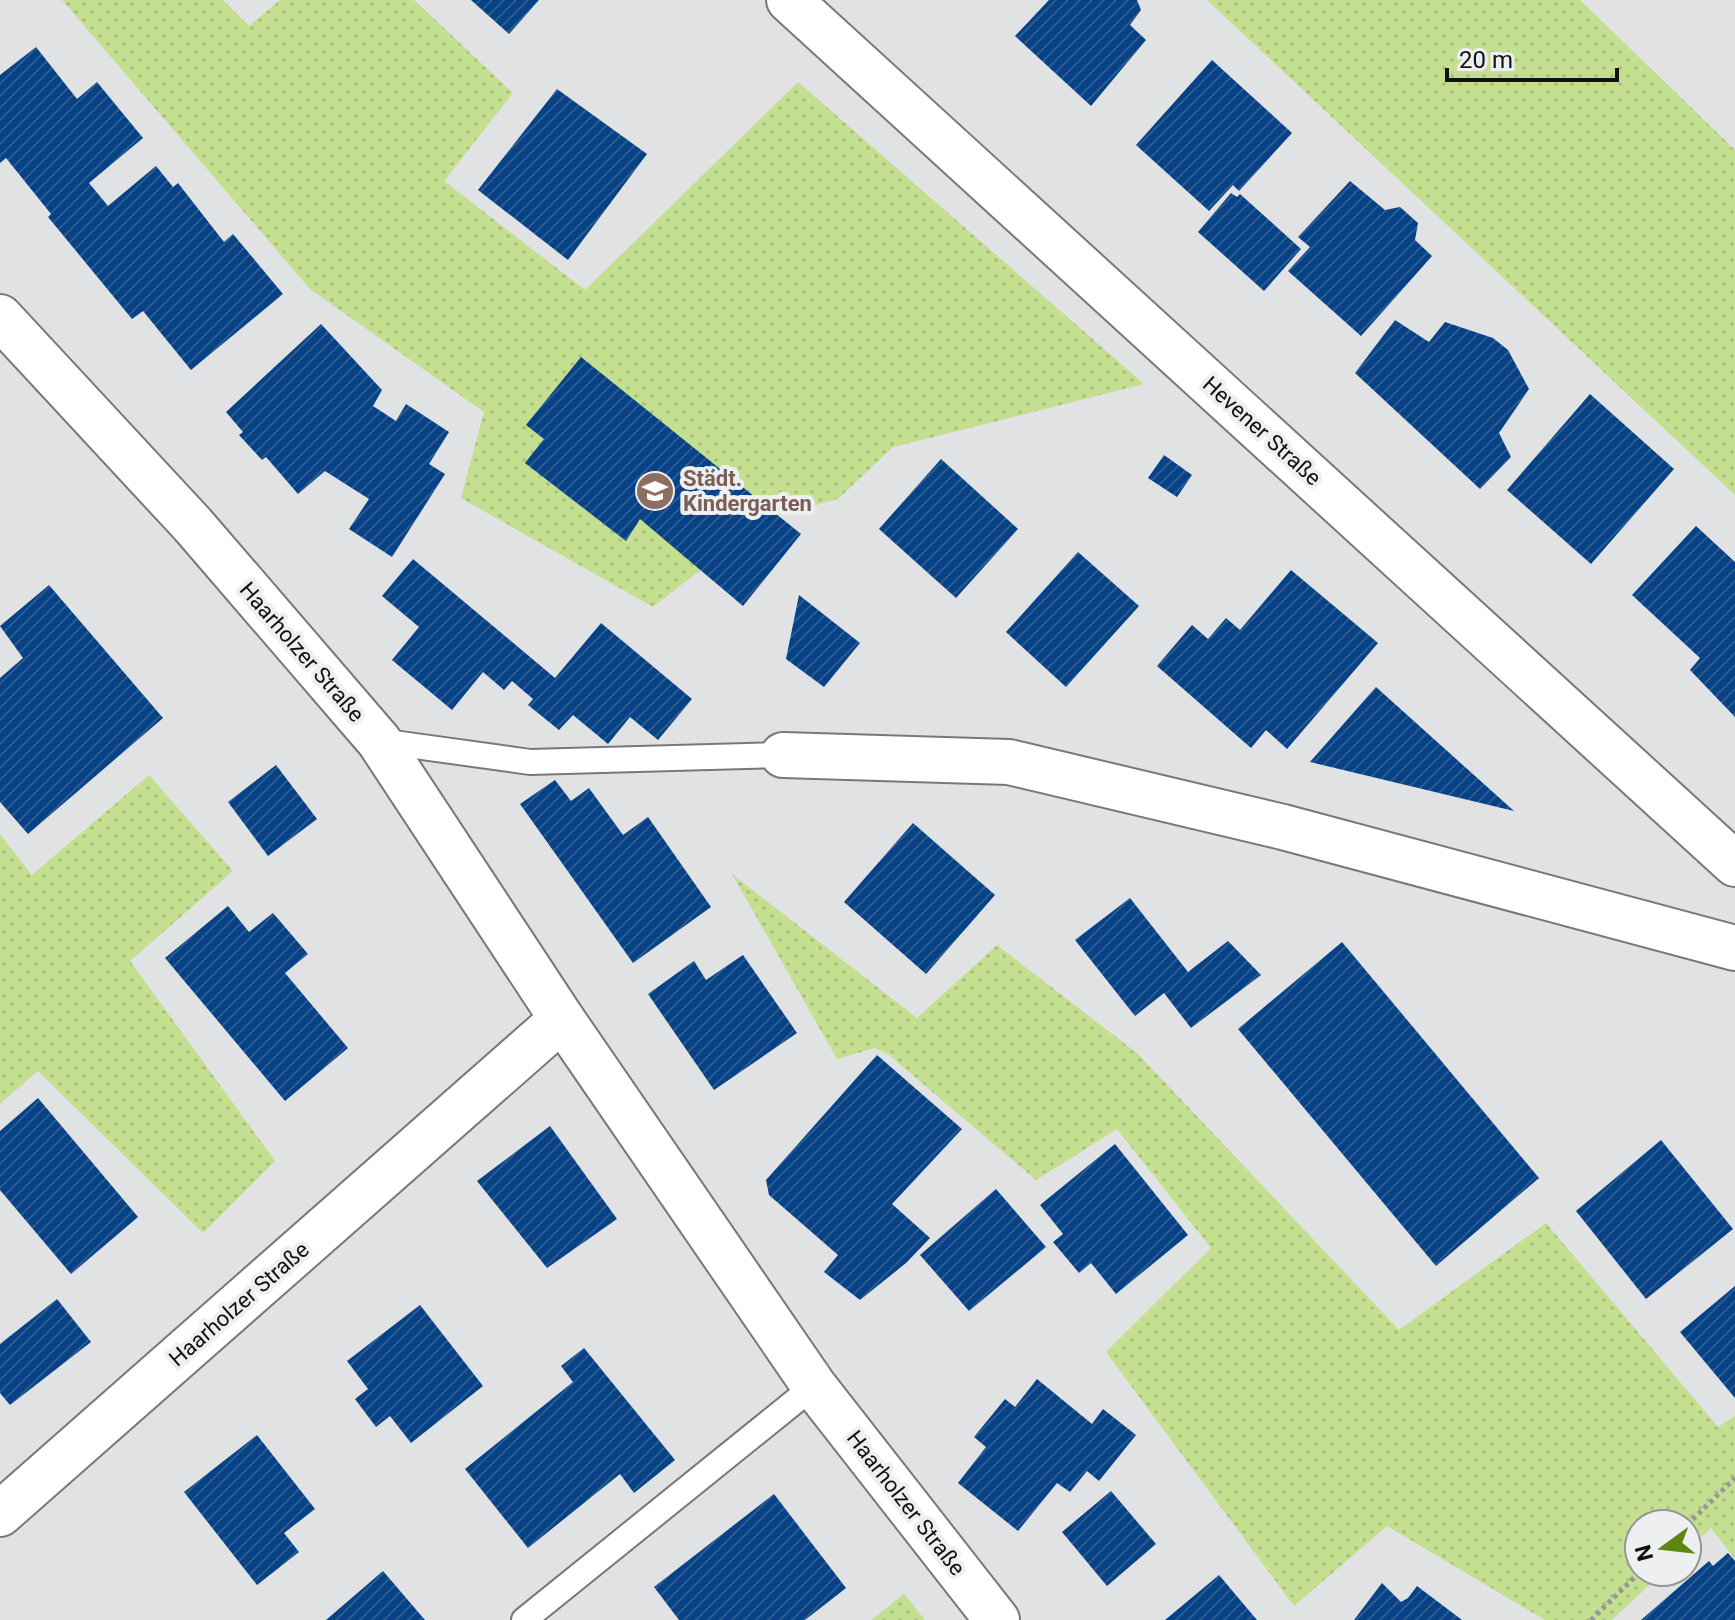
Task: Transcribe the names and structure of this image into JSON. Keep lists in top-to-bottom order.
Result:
{
  "streets": {
    "street": ["Hevener Straße", "Haarholzer Straße"]
  },
  "places": {
    "school or university": ["Städt. Kindergarten"]
  },
  "scale_bar": "20 m",
  "north": "left"
}
